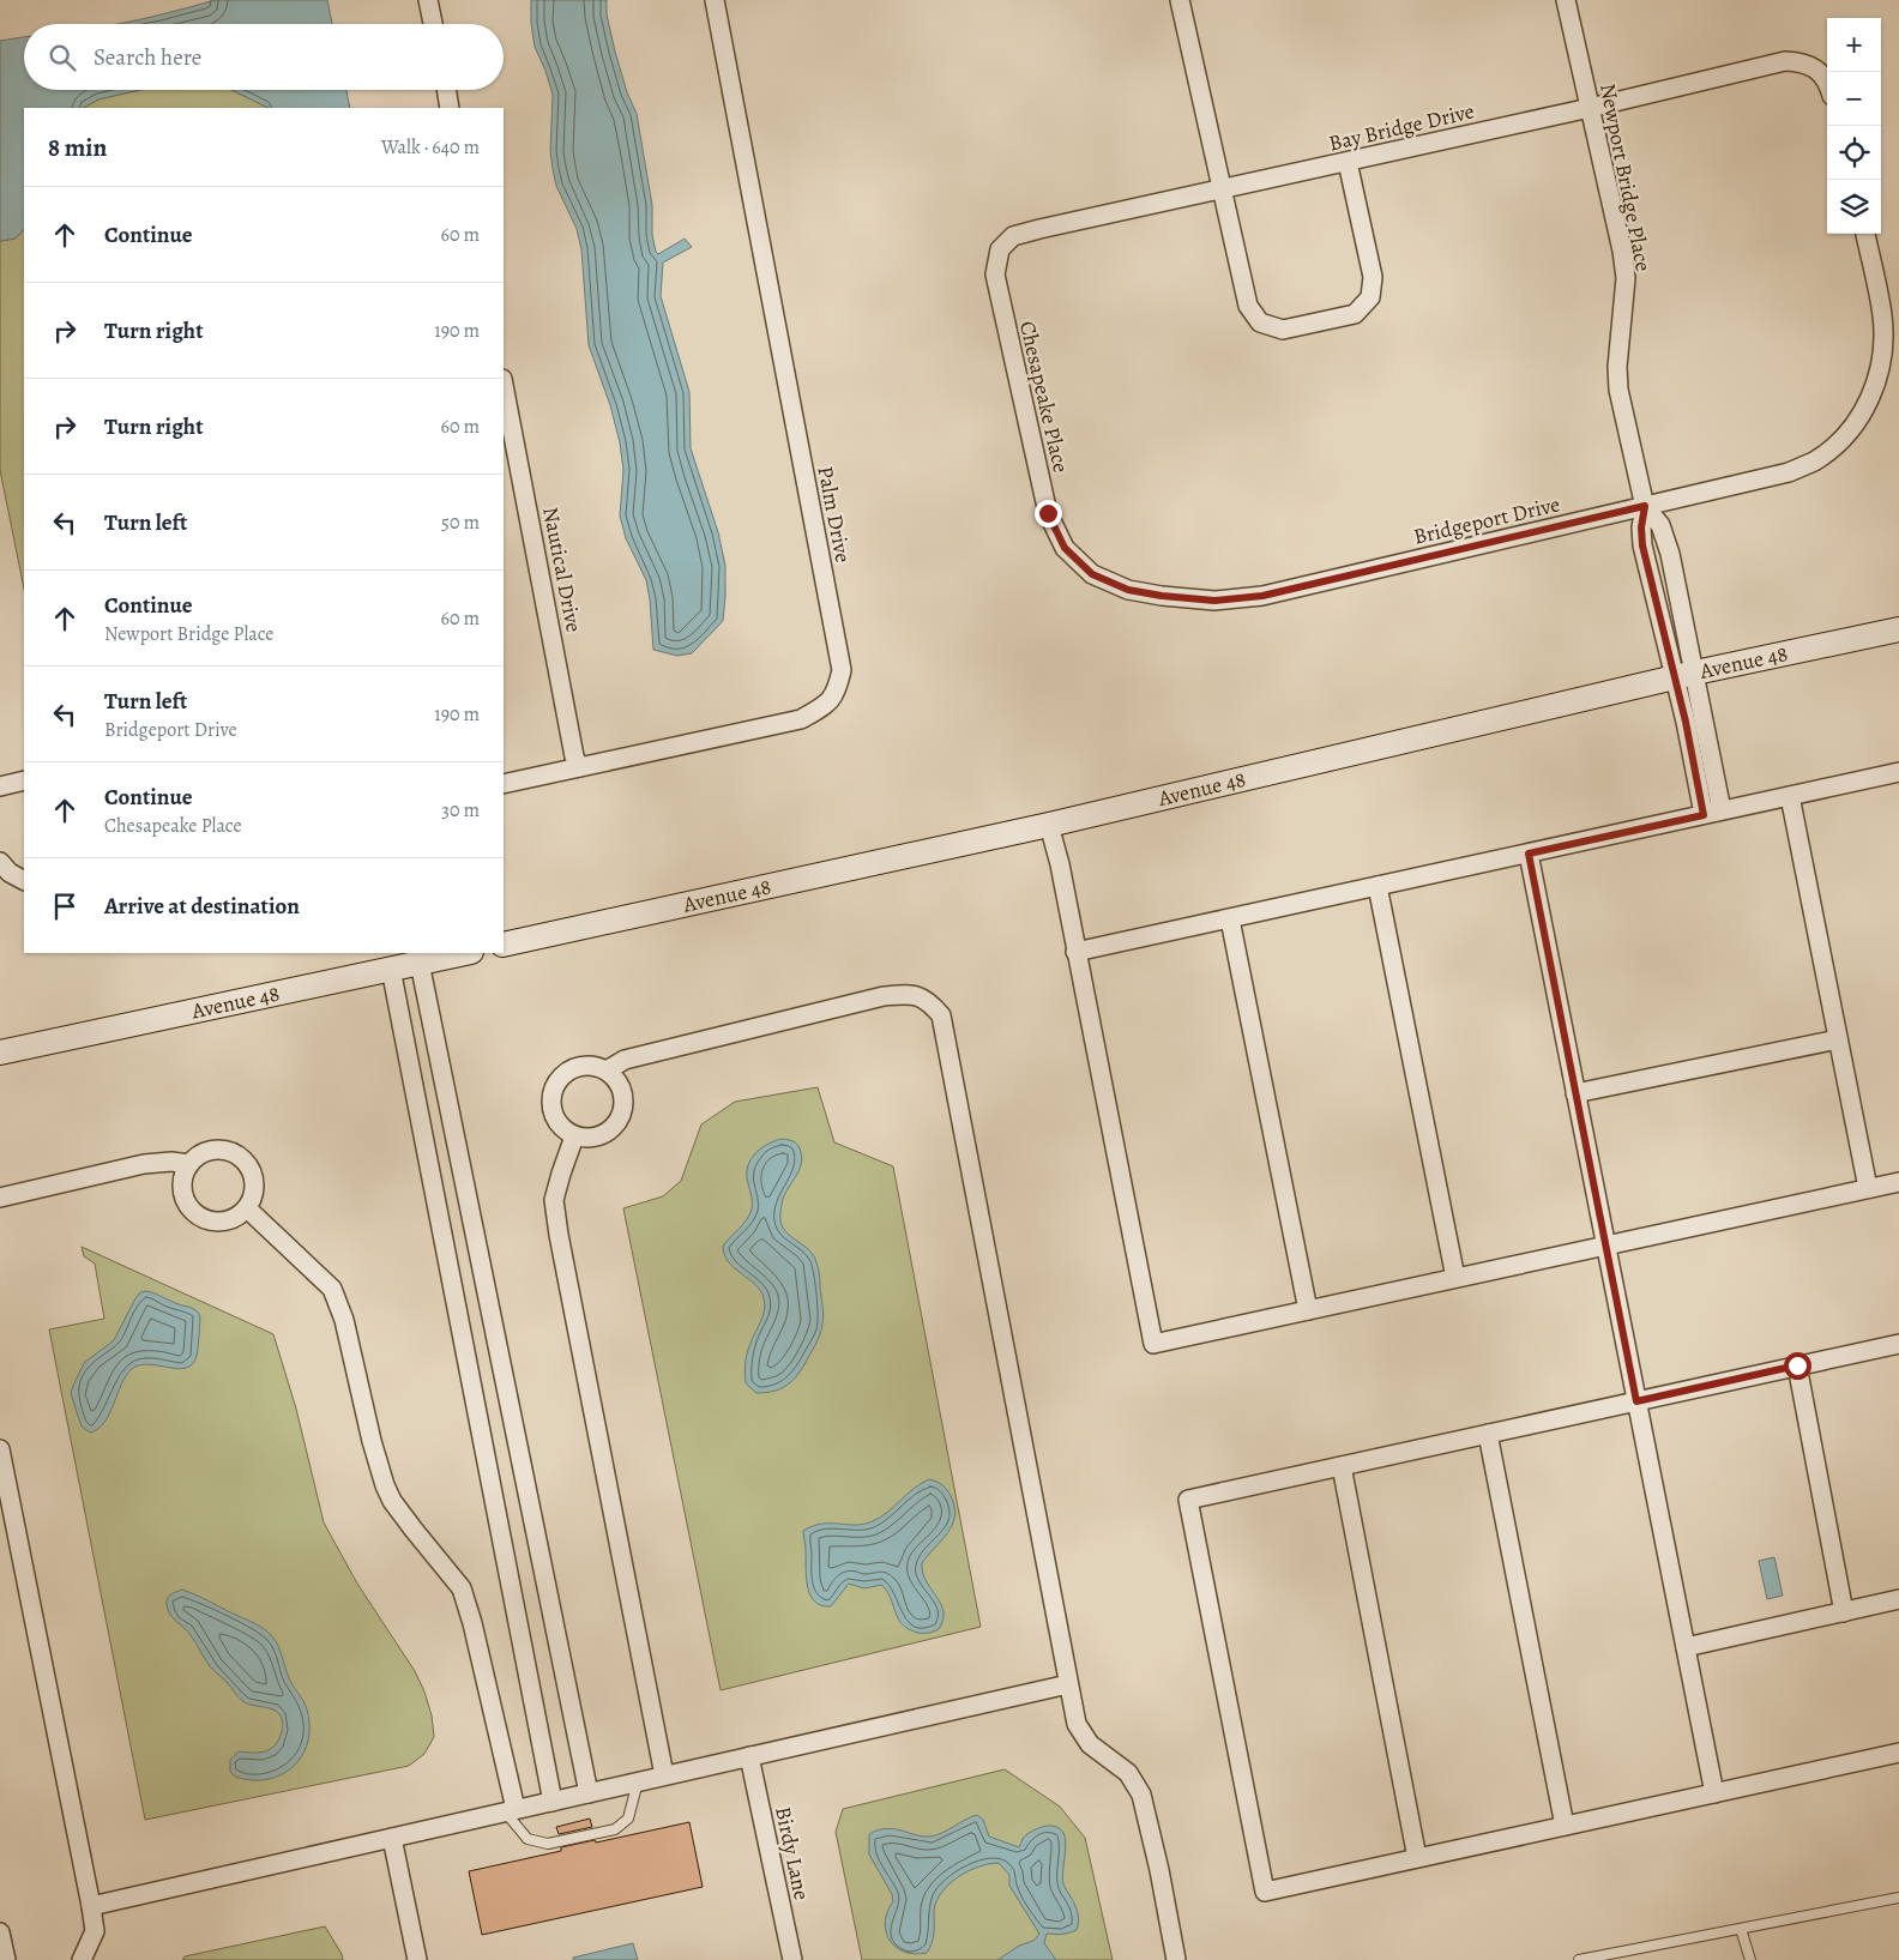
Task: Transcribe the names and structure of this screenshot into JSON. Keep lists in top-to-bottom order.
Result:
{
  "streets": {
    "main road": ["Avenue 48"],
    "street": [
      "Bay Bridge Drive",
      "Newport Bridge Place",
      "Chesapeake Place",
      "Palm Drive",
      "Bridgeport Drive",
      "Nautical Drive",
      "Birdy Lane"
    ]
  },
  "crossings": [
    ["Bay Bridge Drive", "Newport Bridge Place"],
    ["Bay Bridge Drive", "Chesapeake Place"],
    ["Newport Bridge Place", "Bridgeport Drive"],
    ["Newport Bridge Place", "Avenue 48"],
    ["Chesapeake Place", "Bridgeport Drive"],
    ["Palm Drive", "Nautical Drive"]
  ],
  "page": {
    "map_buttons": ["+", "−"],
    "search": "Search here",
    "heading": ["8 min", "Walk · 640 m"],
    "list": [
      ["Continue", "60 m"],
      ["Turn right", "190 m"],
      ["Turn right", "60 m"],
      ["Turn left", "50 m"],
      ["Continue", "Newport Bridge Place", "60 m"],
      ["Turn left", "Bridgeport Drive", "190 m"],
      ["Continue", "Chesapeake Place", "30 m"],
      "Arrive at destination"
    ]
  }
}
